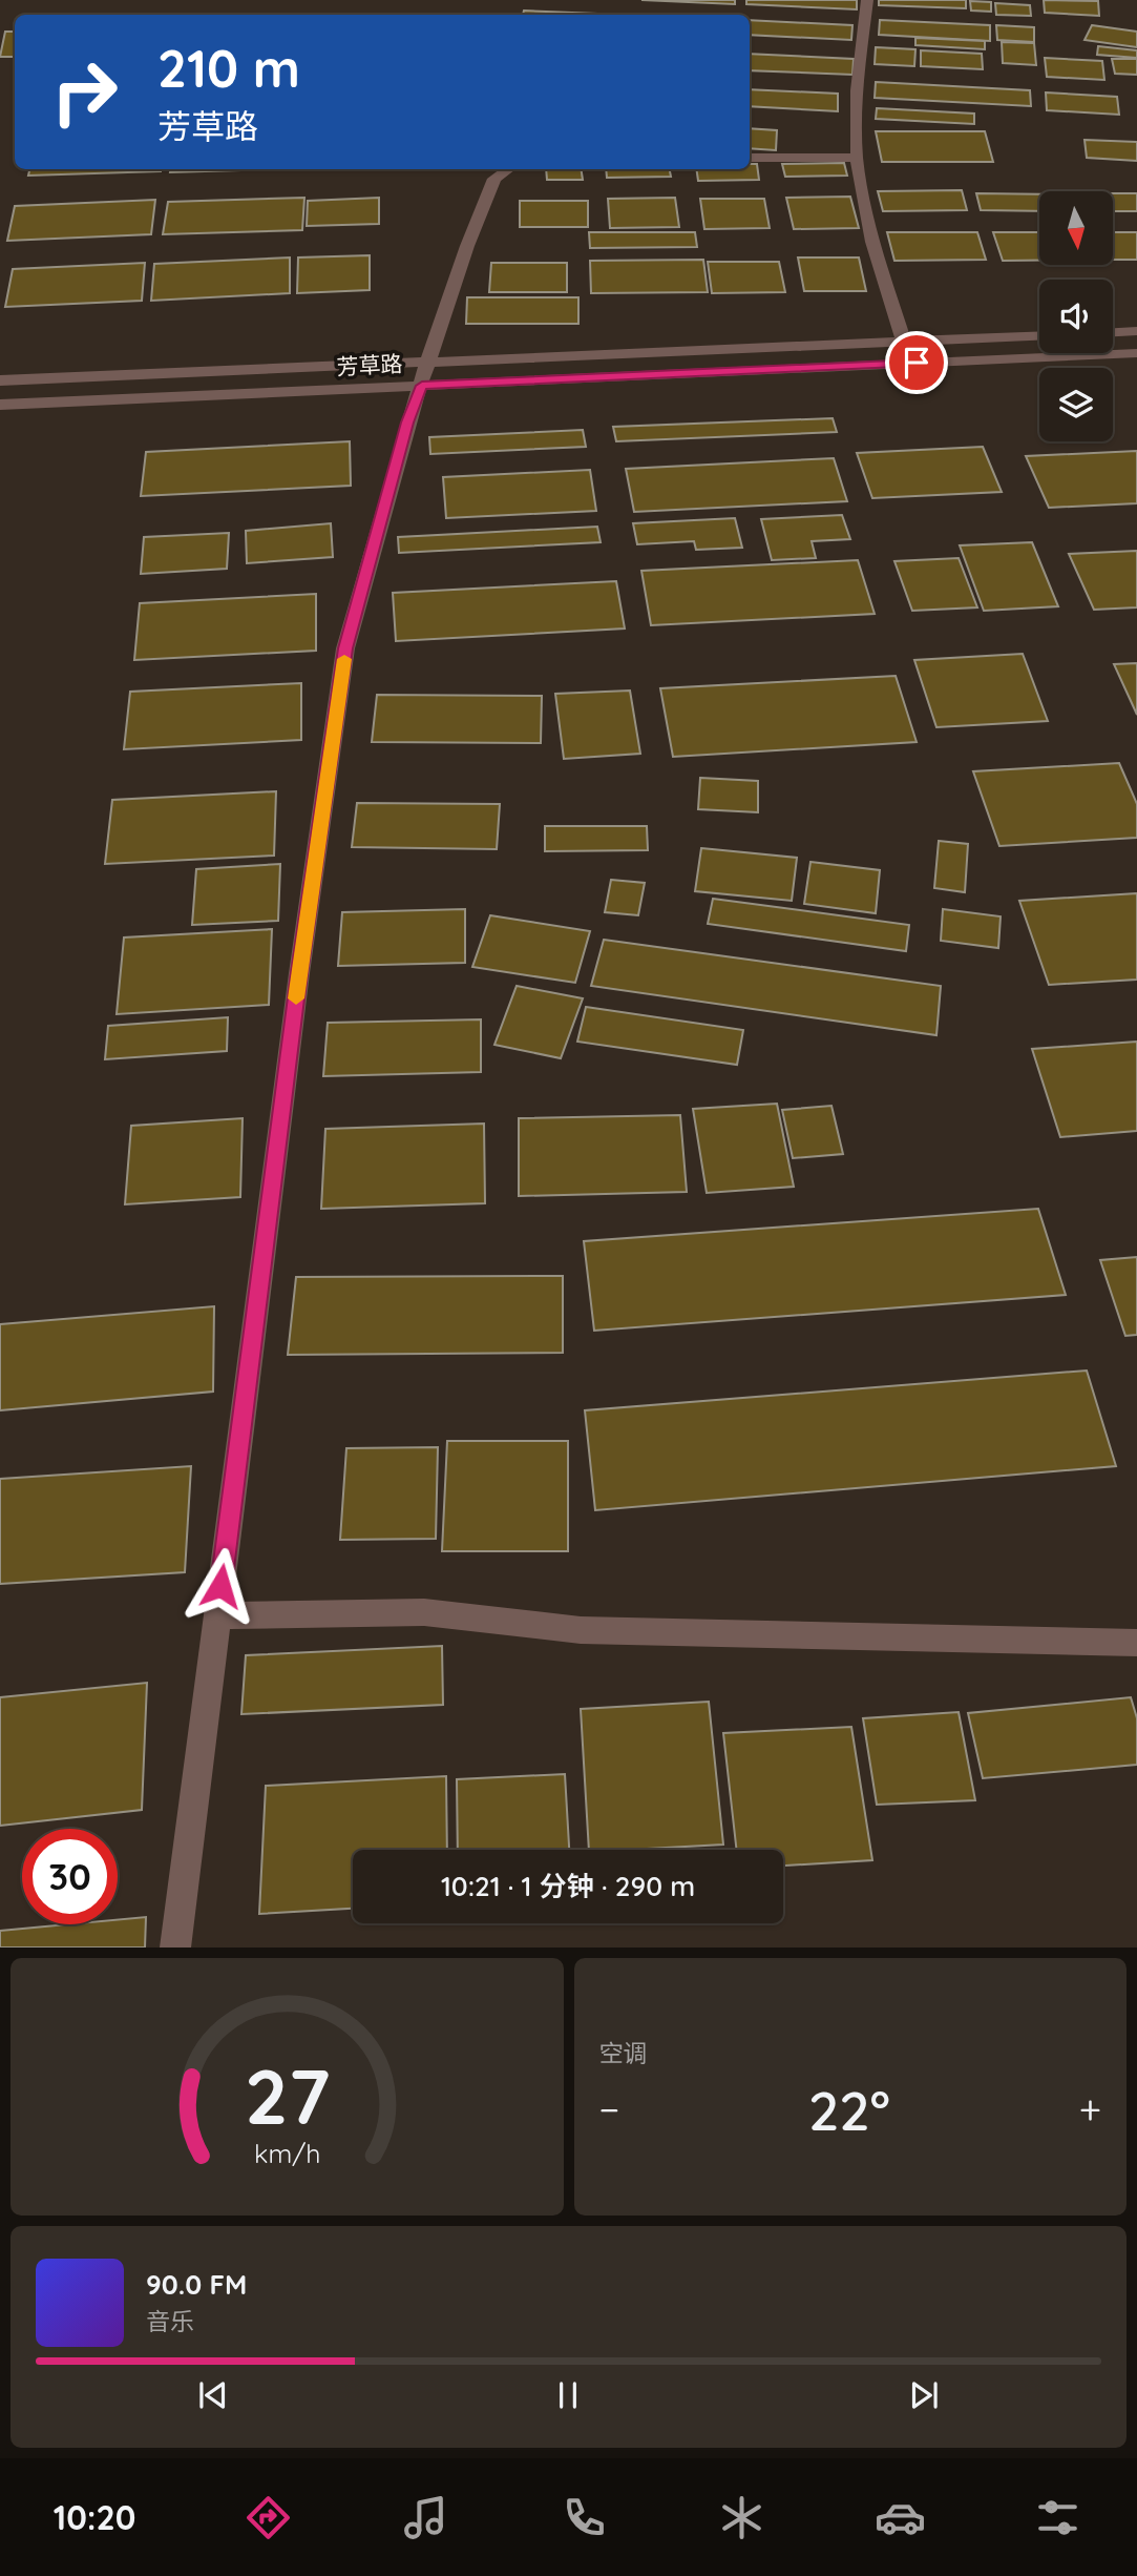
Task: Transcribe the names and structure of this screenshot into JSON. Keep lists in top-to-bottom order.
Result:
{
  "streets": {
    "street": ["芳草路"]
  },
  "north": "bottom",
  "page": {
    "turn": ["210 m", "芳草路"],
    "limit": "30",
    "trip": "10:21 · 1 分钟 · 290 m",
    "tile": "空调",
    "heat": ["−", "22°", "+"],
    "song": ["90.0 FM", "音乐"],
    "tabs": "10:20",
    "gauge": ["27", "km/h"]
  }
}
